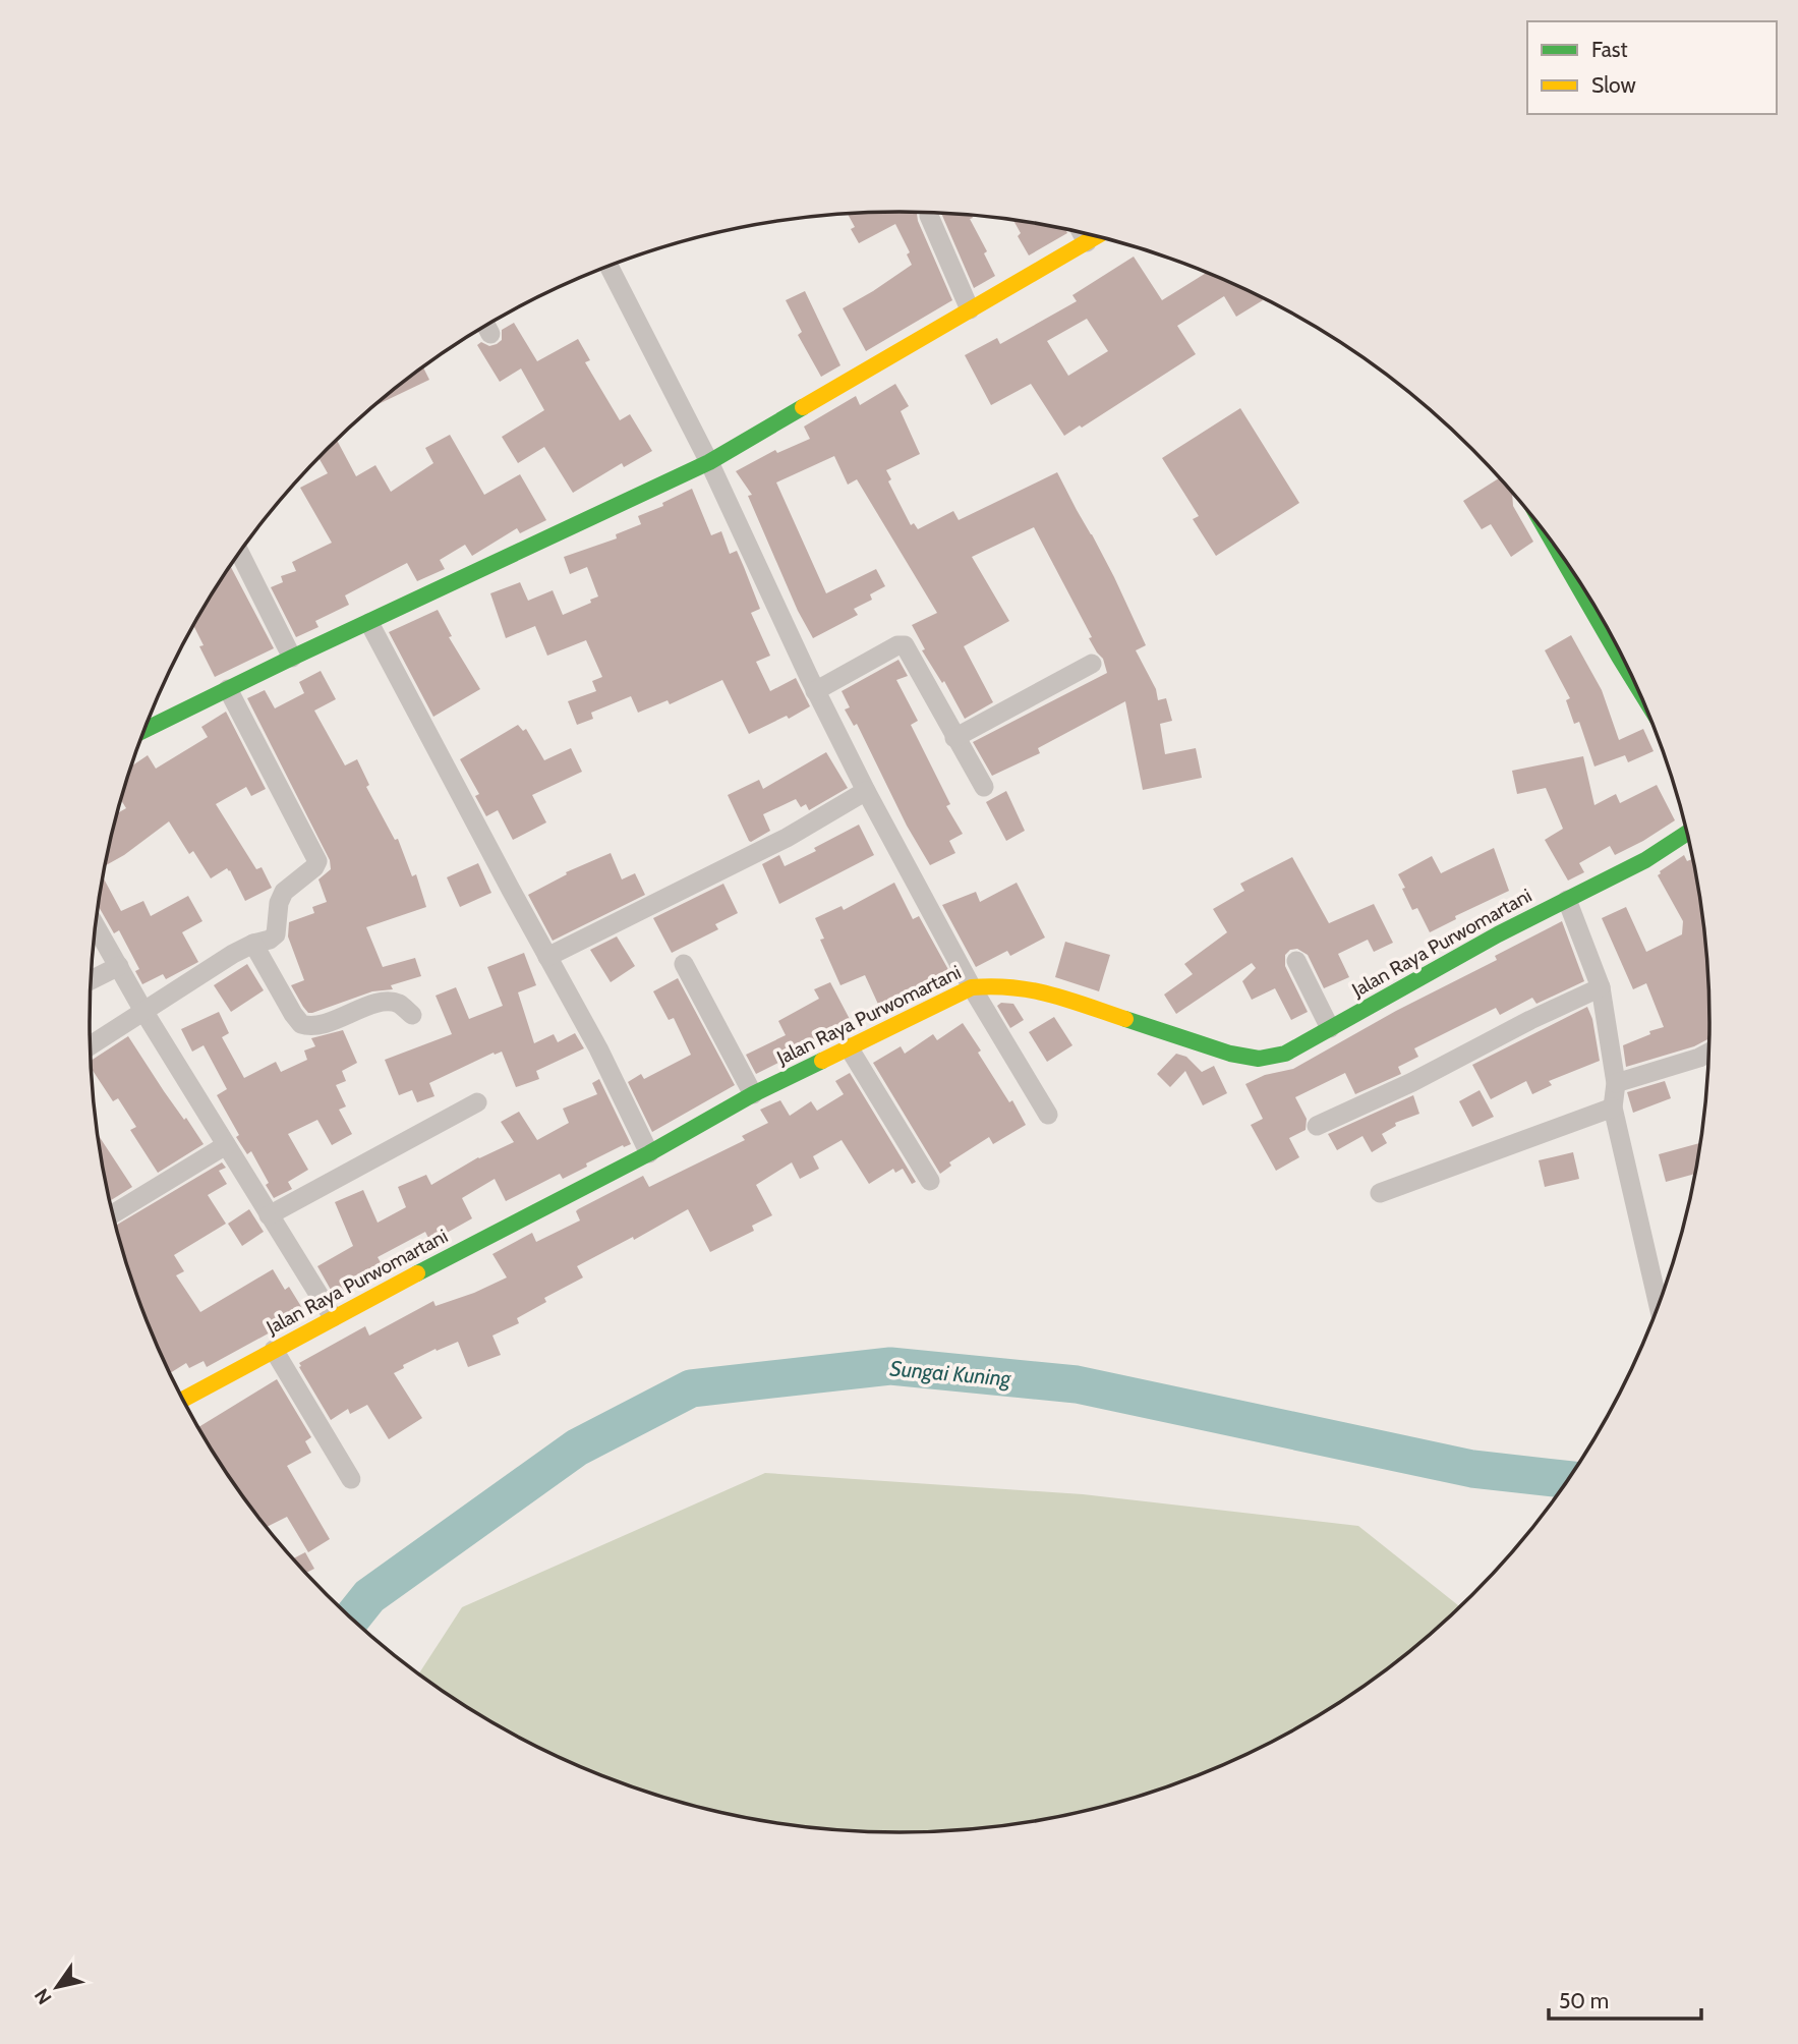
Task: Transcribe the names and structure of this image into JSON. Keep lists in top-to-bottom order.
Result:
{
  "streets": {
    "street": ["Jalan Raya Purwomartani"]
  },
  "water": ["Sungai Kuning"],
  "legend": ["Fast", "Slow"],
  "scale_bar": "50 m",
  "north": "bottom left"
}
